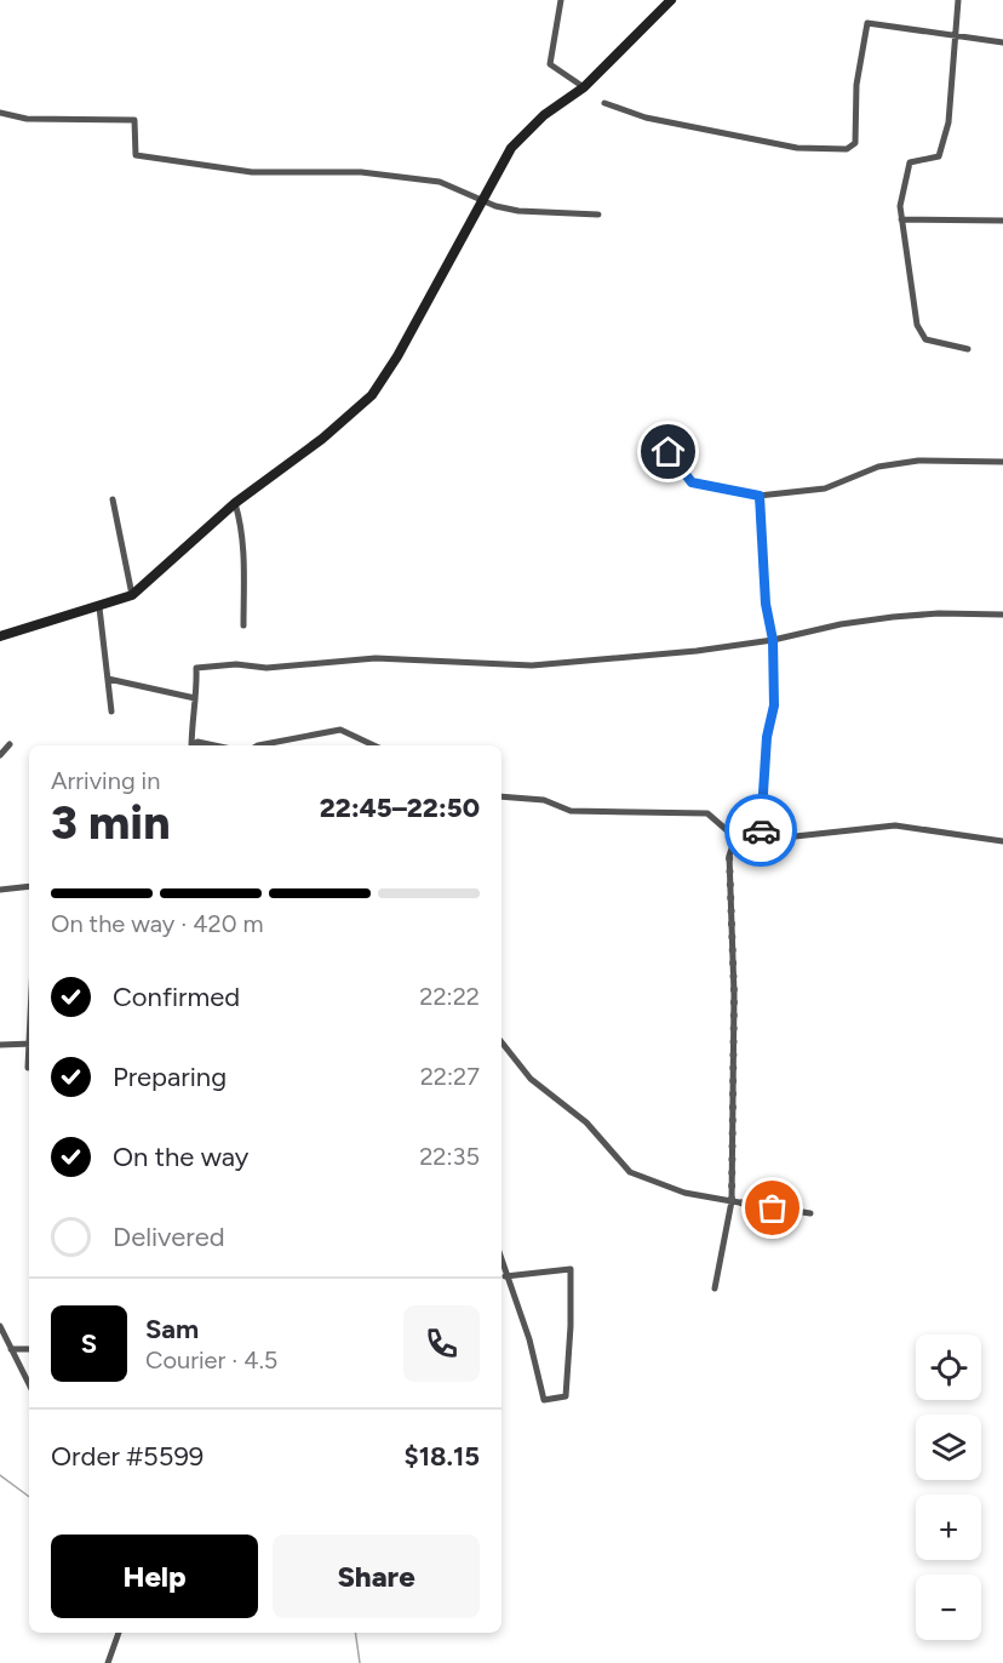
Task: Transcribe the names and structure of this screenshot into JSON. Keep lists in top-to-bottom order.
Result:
{
  "page": {
    "heading": ["3 min", "Arriving in", "22:45–22:50"],
    "panel": [
      "Sam",
      "Courier · 4.5",
      "Order #5599",
      "$18.15"
    ],
    "bar": "On the way · 420 m",
    "list": [
      ["Confirmed", "22:22"],
      ["Preparing", "22:27"],
      ["On the way", "22:35"],
      "Delivered"
    ],
    "round": "S",
    "map_buttons": ["+", "−"],
    "buttons": ["Help", "Share"]
  }
}
